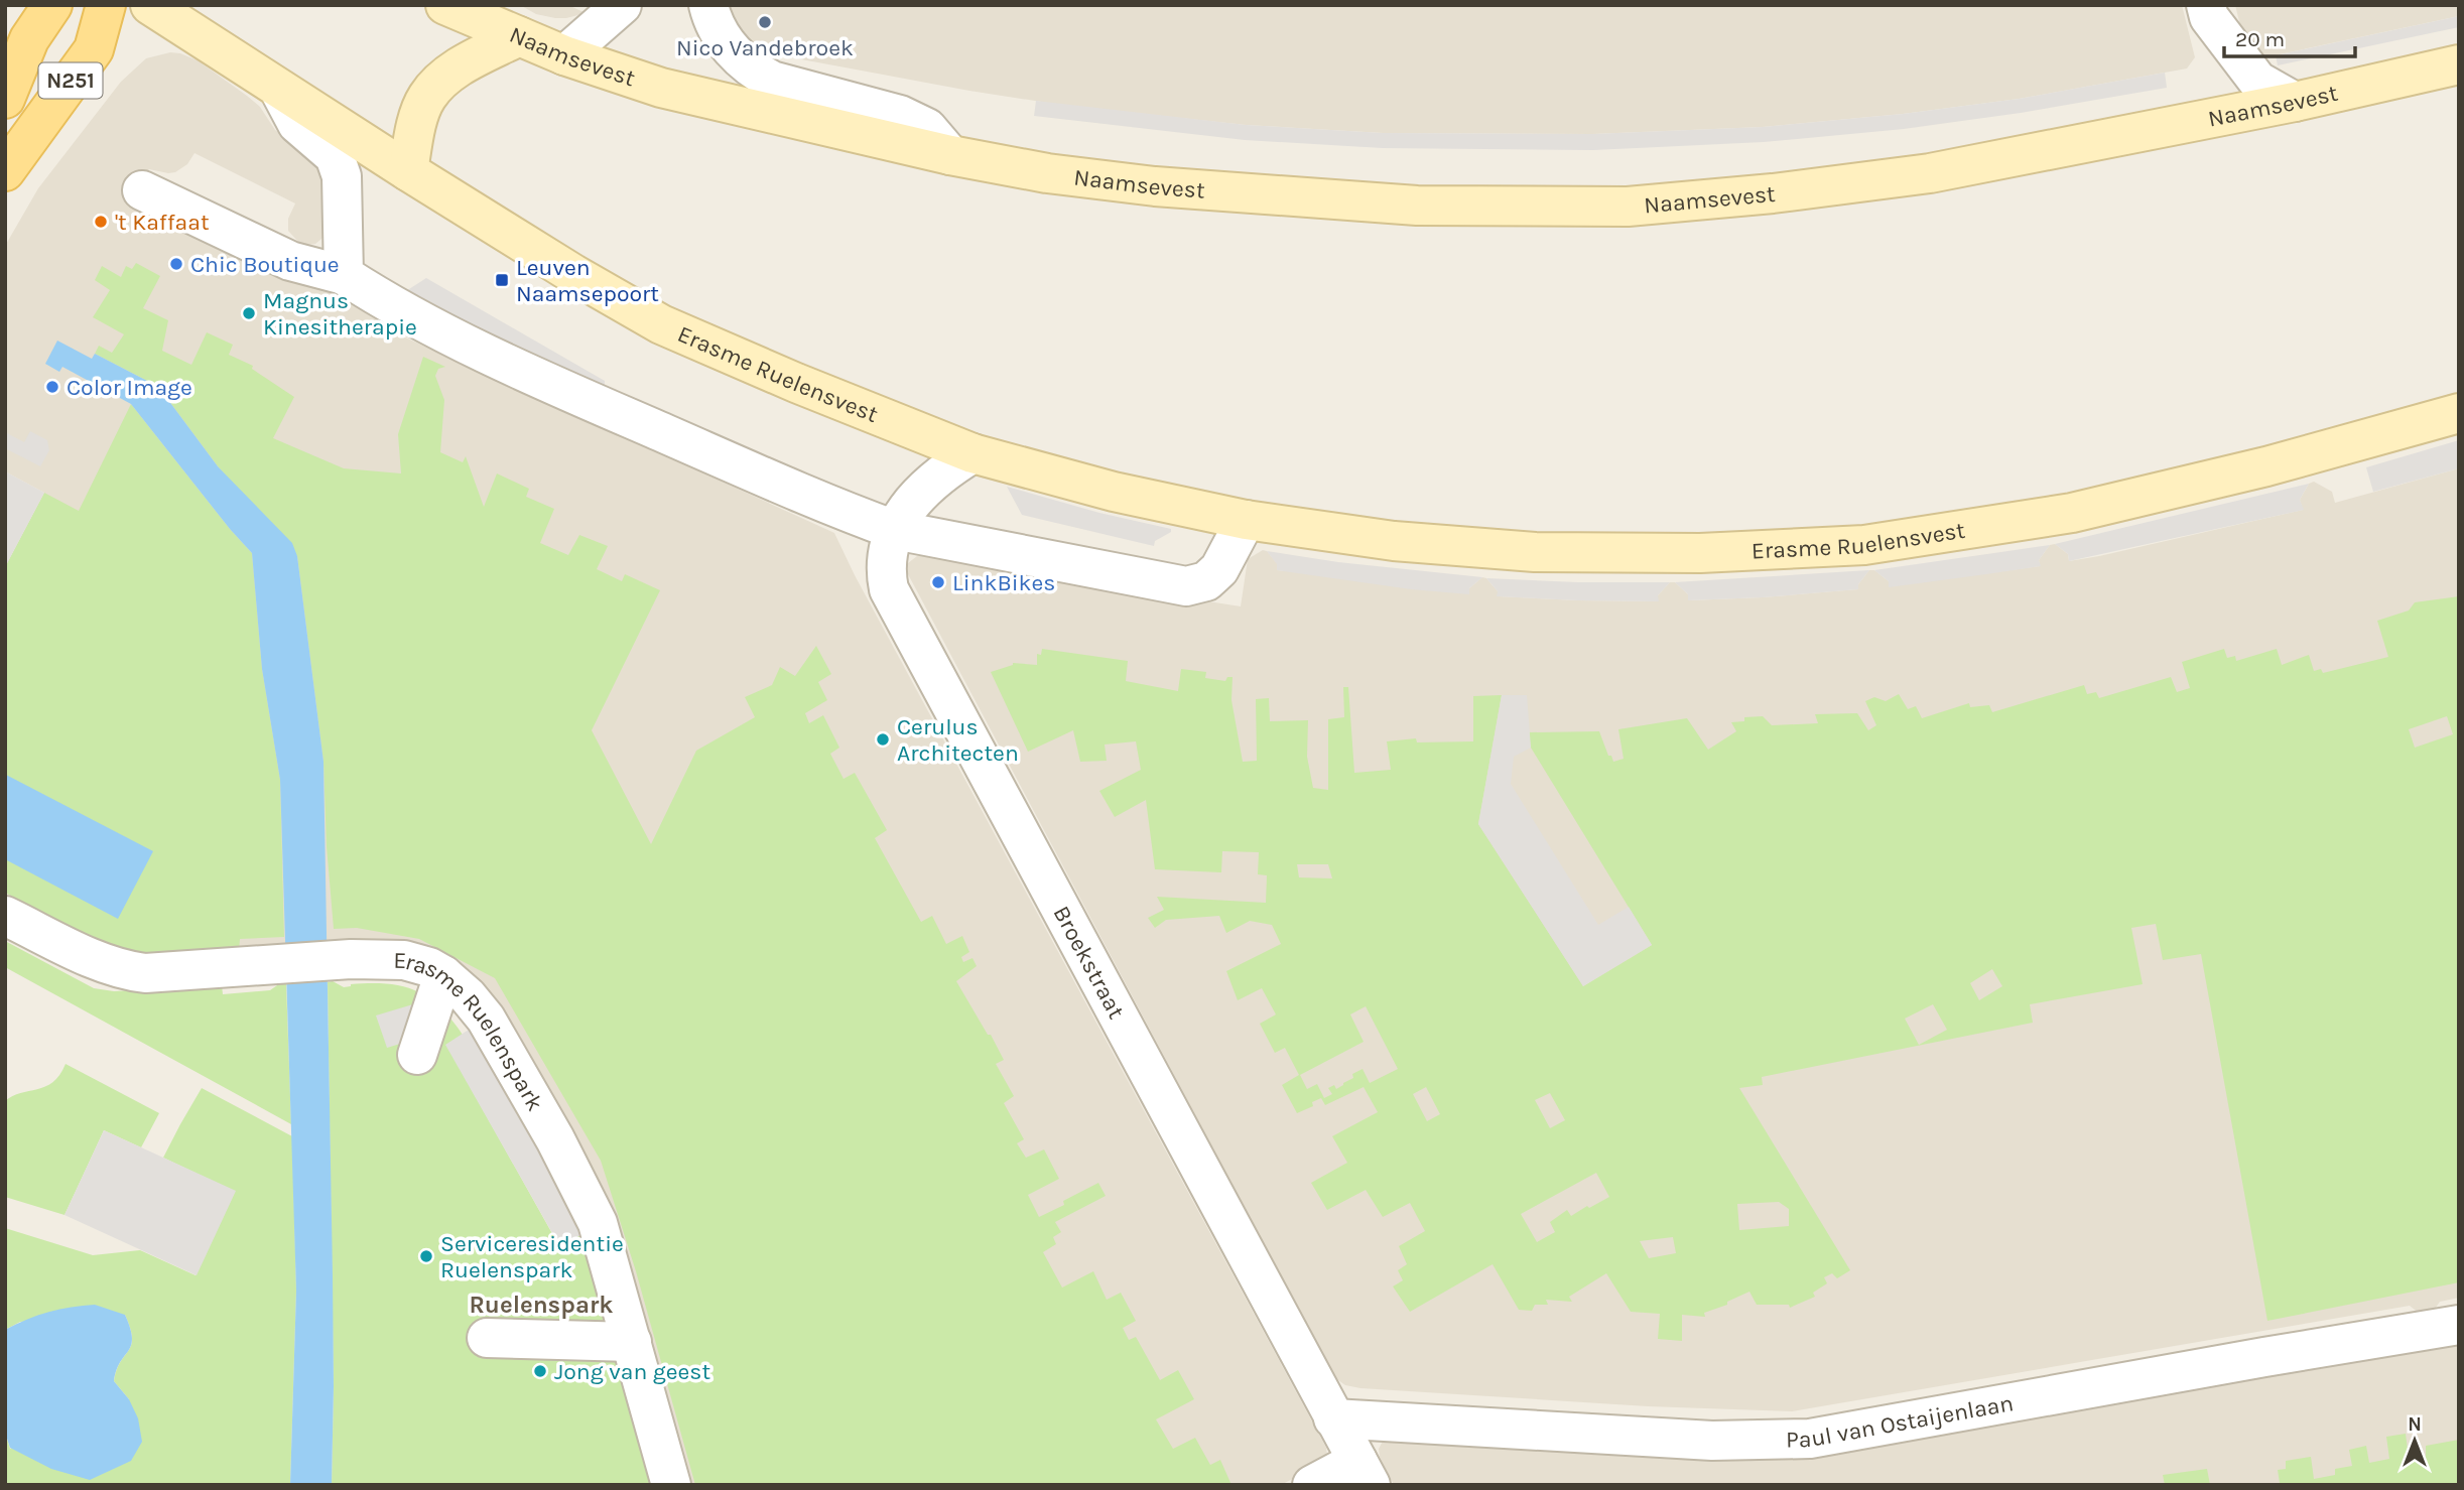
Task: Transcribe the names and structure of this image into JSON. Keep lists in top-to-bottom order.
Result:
{
  "streets": {
    "main road": ["Naamsevest", "N251", "Erasme Ruelensvest"],
    "street": ["Broekstraat", "Erasme Ruelenspark", "Paul van Ostaijenlaan"]
  },
  "crossings": [
    ["Erasme Ruelensvest", "Broekstraat"],
    ["Broekstraat", "Paul van Ostaijenlaan"]
  ],
  "districts": ["Ruelenspark"],
  "places": {
    "other": [
      "Nico Vandebroek",
      "'t Kaffaat",
      "Chic Boutique",
      "Magnus Kinesitherapie",
      "Color Image",
      "LinkBikes",
      "Cerulus Architecten",
      "Serviceresidentie Ruelenspark",
      "Jong van geest"
    ],
    "transit": ["Leuven Naamsepoort"]
  },
  "scale_bar": "20 m",
  "north": "top"
}
